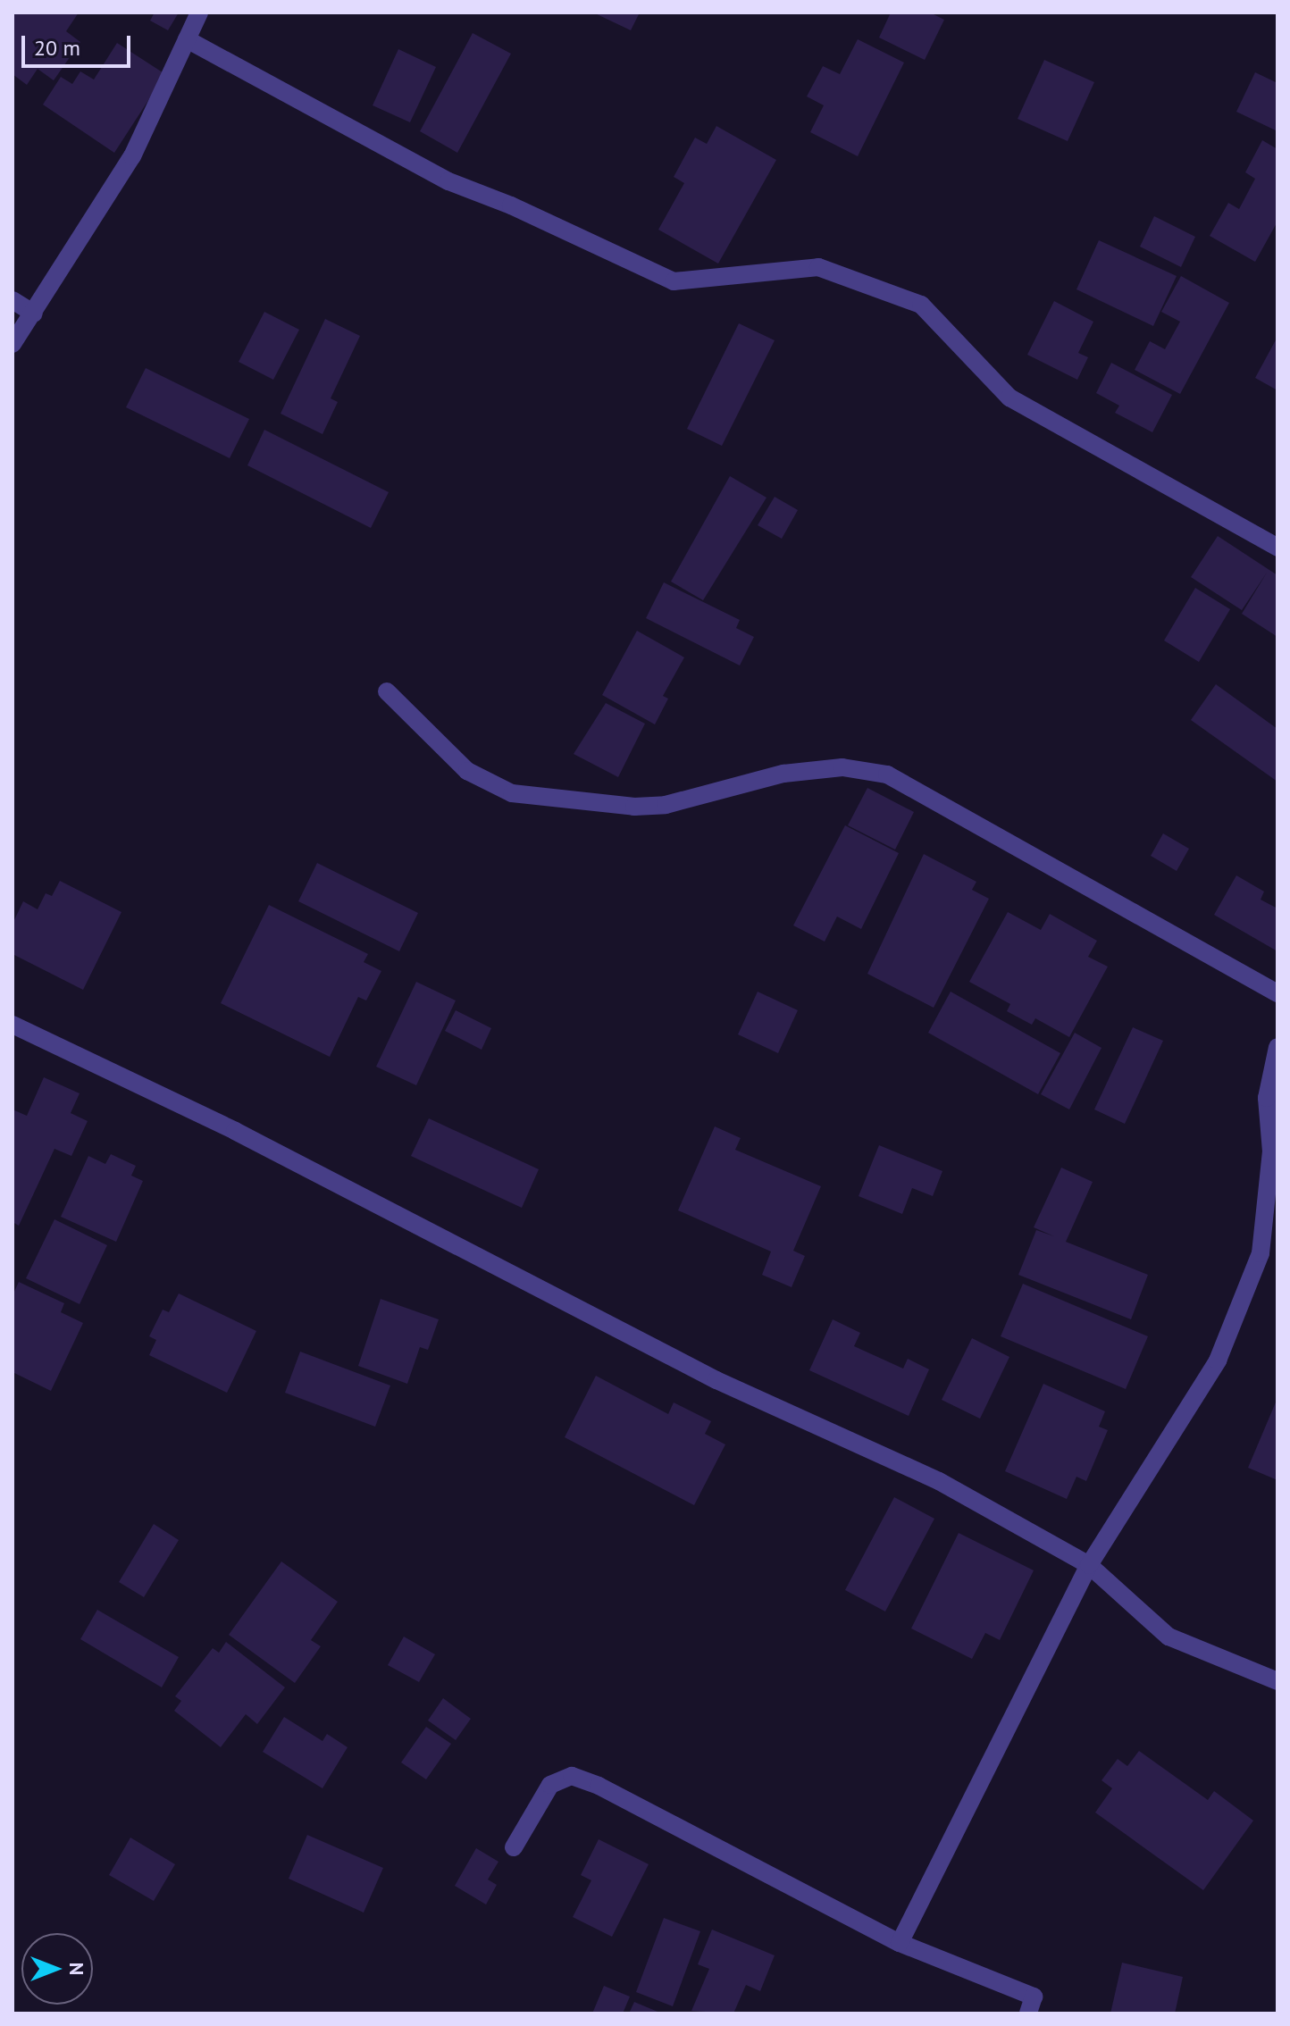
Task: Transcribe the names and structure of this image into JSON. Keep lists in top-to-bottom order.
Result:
{
  "scale_bar": "20 m",
  "north": "right"
}
